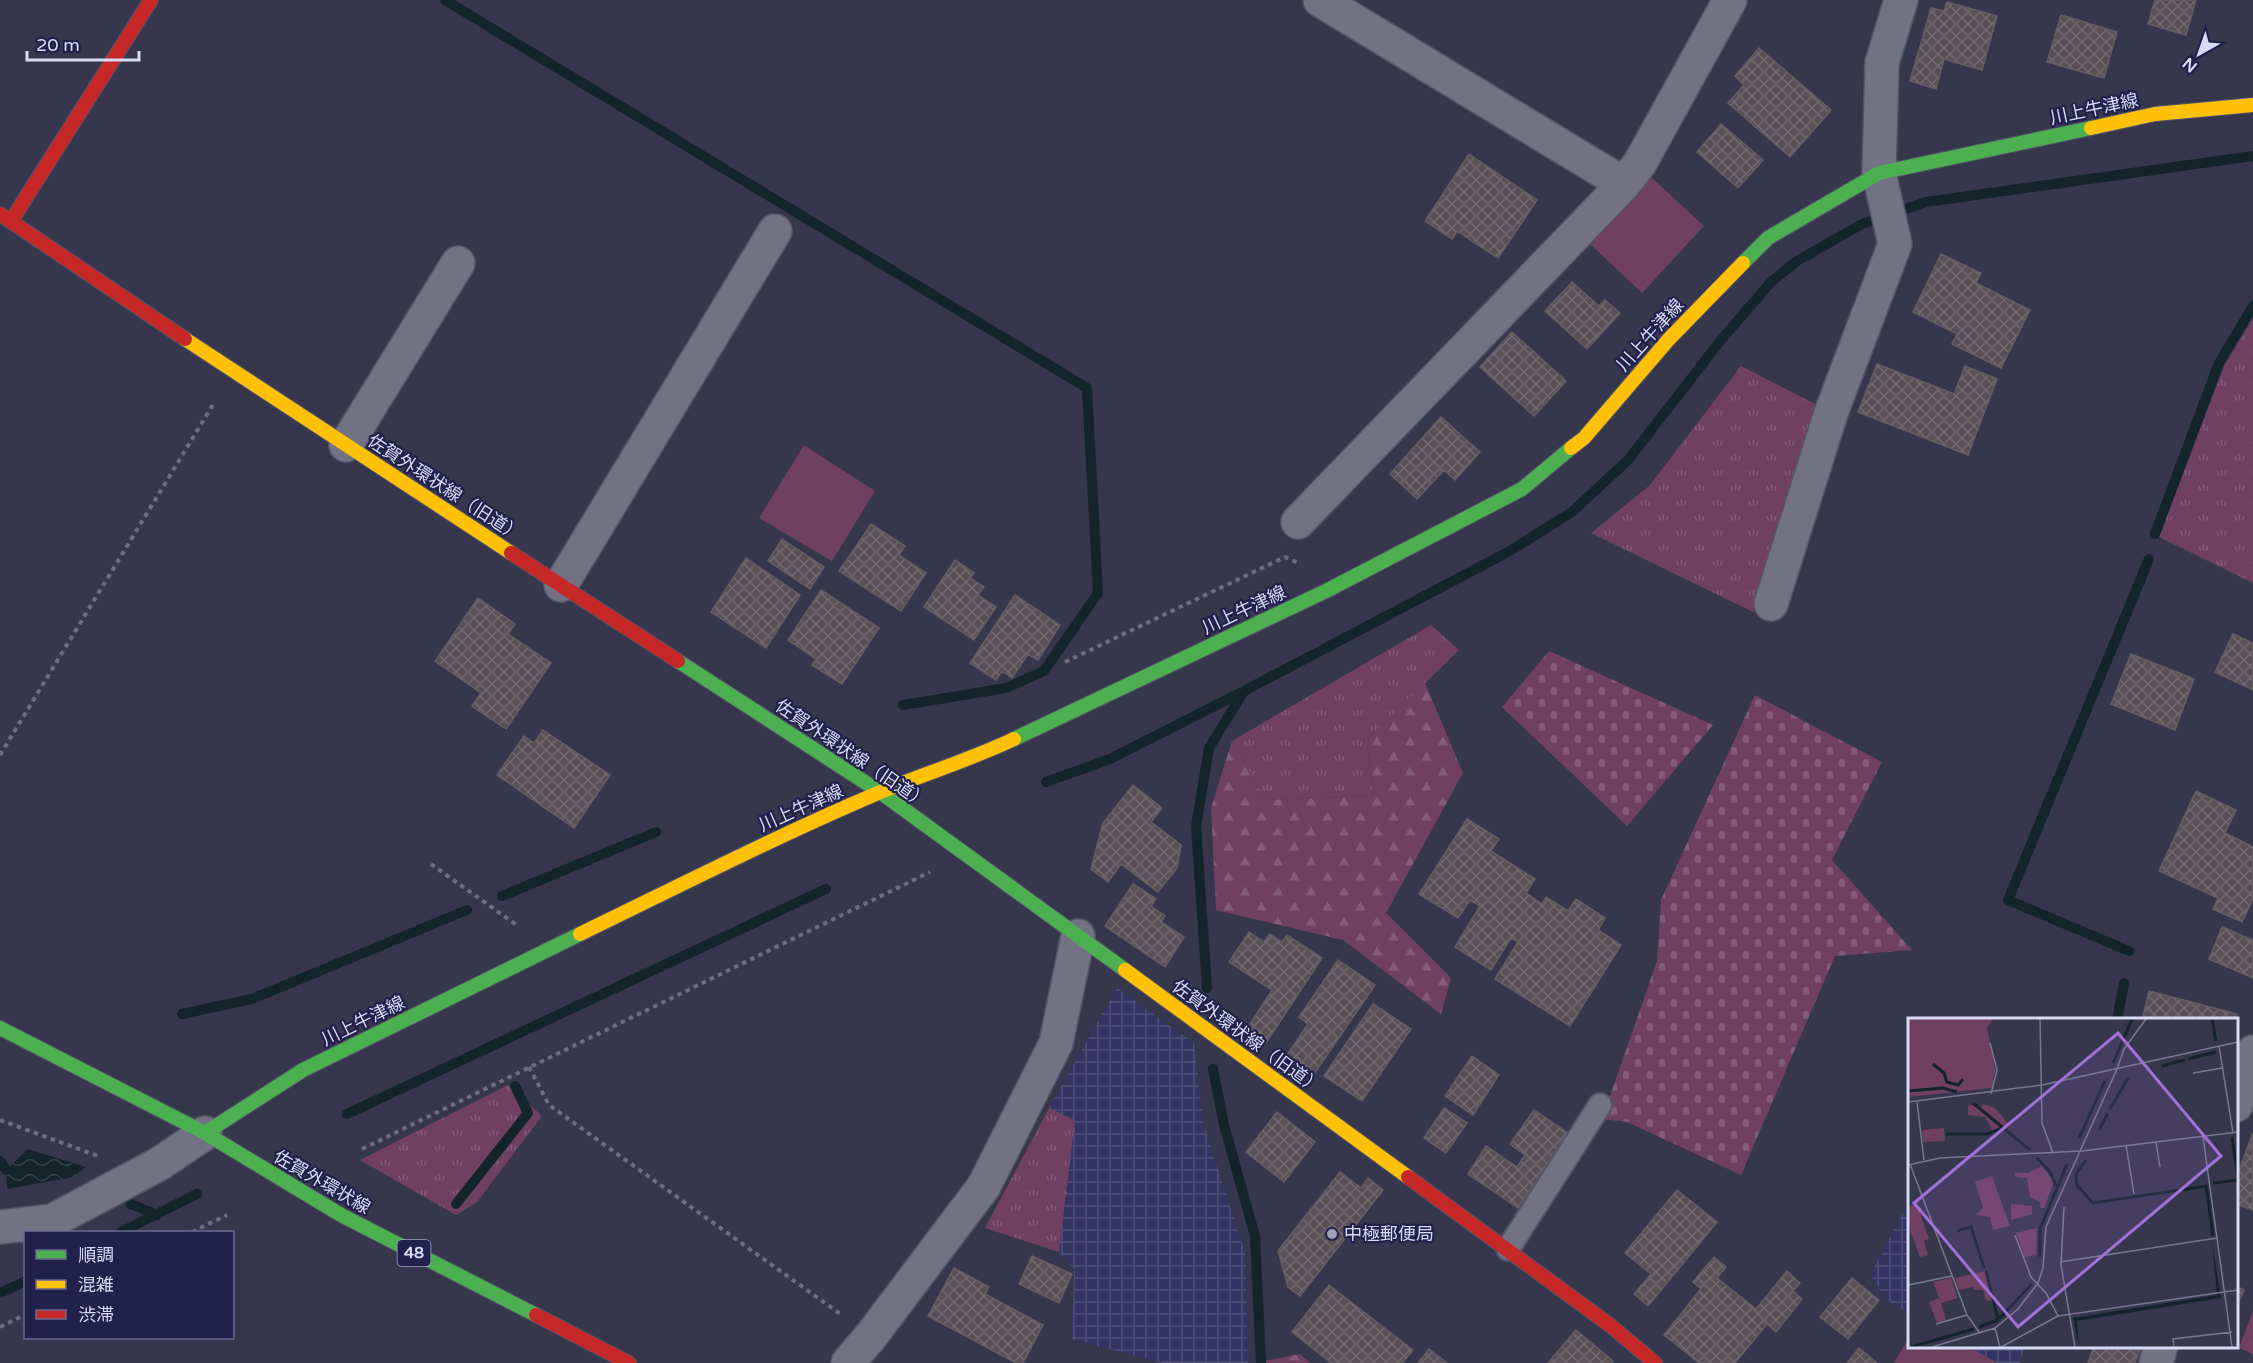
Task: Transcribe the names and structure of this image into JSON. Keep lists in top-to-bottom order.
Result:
{
  "streets": {
    "main road": [
      "川上牛津線",
      "佐賀外環状線（旧道）",
      "佐賀外環状線",
      "48"
    ]
  },
  "crossings": [
    ["川上牛津線", "佐賀外環状線（旧道）"],
    ["川上牛津線", "佐賀外環状線"]
  ],
  "places": ["中極郵便局"],
  "legend": ["順調", "混雑", "渋滞"],
  "scale_bar": "20 m",
  "north": "bottom left"
}
